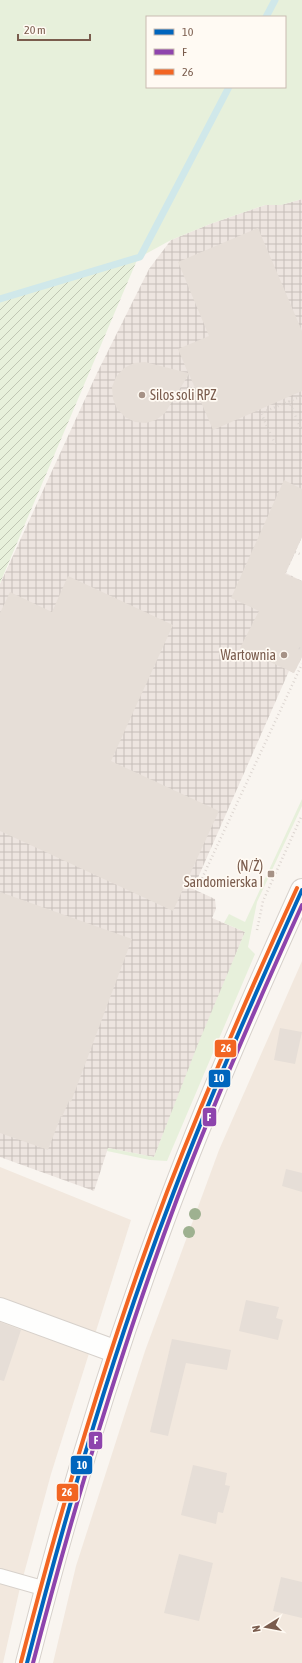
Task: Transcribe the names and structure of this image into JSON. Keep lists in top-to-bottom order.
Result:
{
  "places": {
    "other": ["Silos soli RPZ", "Wartownia"],
    "transit": ["(N/Ż) Sandomierska I"]
  },
  "lines": ["transit line 26", "transit line 10", "transit line F"],
  "legend": ["10", "F", "26"],
  "scale_bar": "20 m",
  "north": "left"
}
